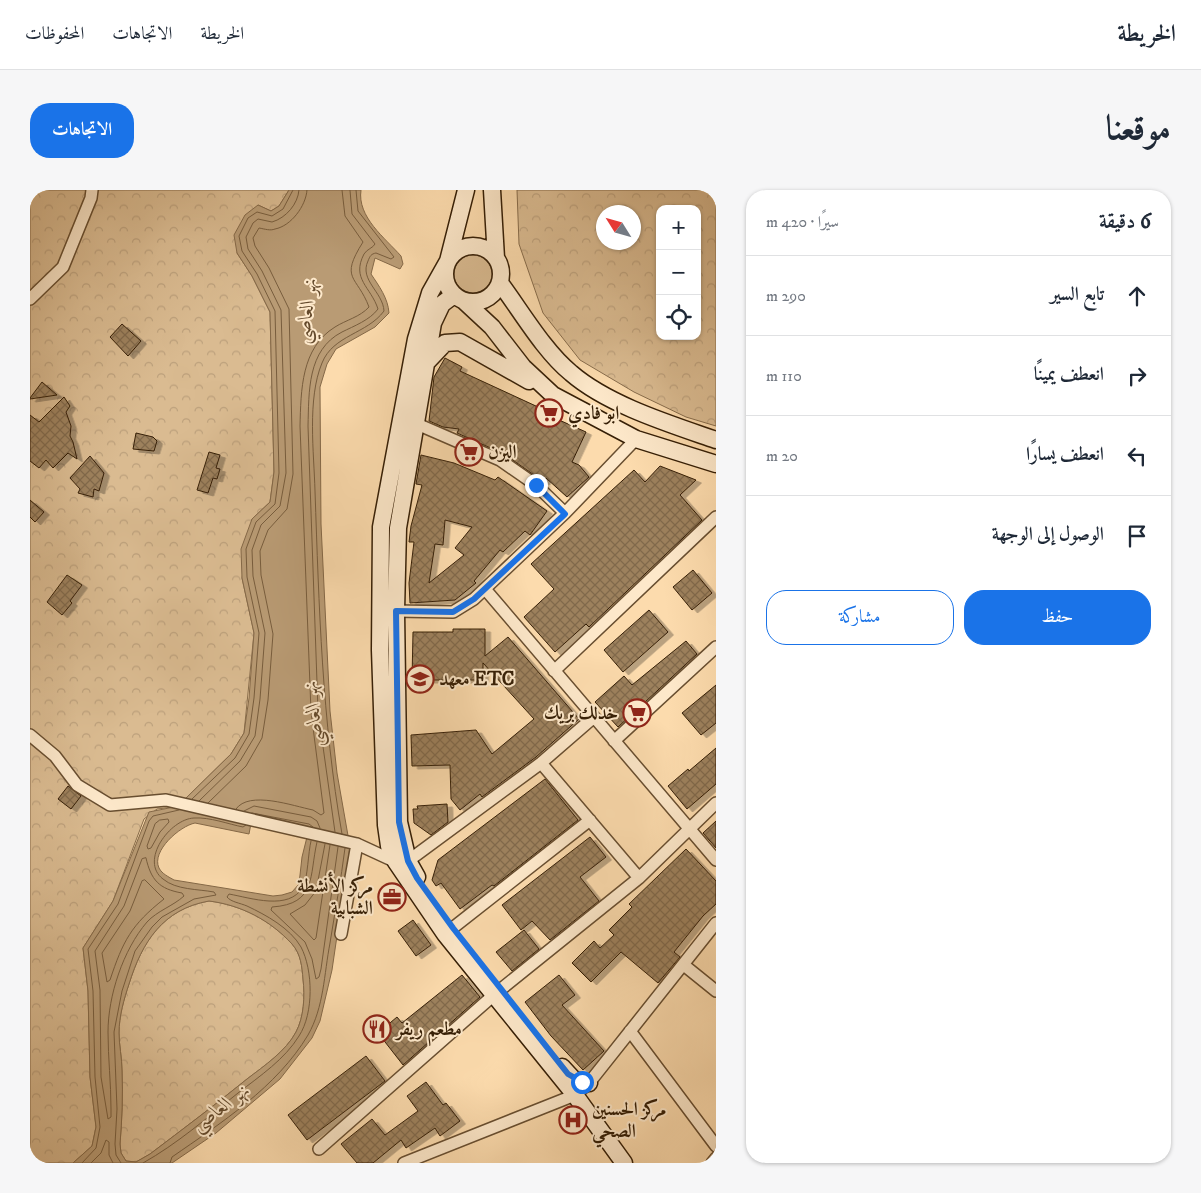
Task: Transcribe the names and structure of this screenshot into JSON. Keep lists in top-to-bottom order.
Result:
{
  "water": ["نهر العاصي"],
  "places": {
    "supermarket": ["ابو فادي", "اليزن", "خدلك بريك"],
    "school or university": ["معهد ETC"],
    "office": ["مركز الأنشطة الشبابية"],
    "restaurant": ["مطعم ريفر"],
    "hospital": ["مركز الحسنين الصحي"]
  },
  "north": "top left",
  "page": {
    "header": "الخريطة",
    "nav": ["الخريطة", "الاتجاهات", "المحفوظات"],
    "title": "موقعنا",
    "buttons": [
      "الاتجاهات",
      ["حفظ", "مشاركة"]
    ],
    "heading": ["6 دقيقة", "سيرًا · 420 m"],
    "map_buttons": ["+", "−"],
    "list": [
      ["تابع السير", "290 m"],
      ["انعطف يمينًا", "110 m"],
      ["انعطف يسارًا", "20 m"],
      "الوصول إلى الوجهة"
    ]
  }
}
